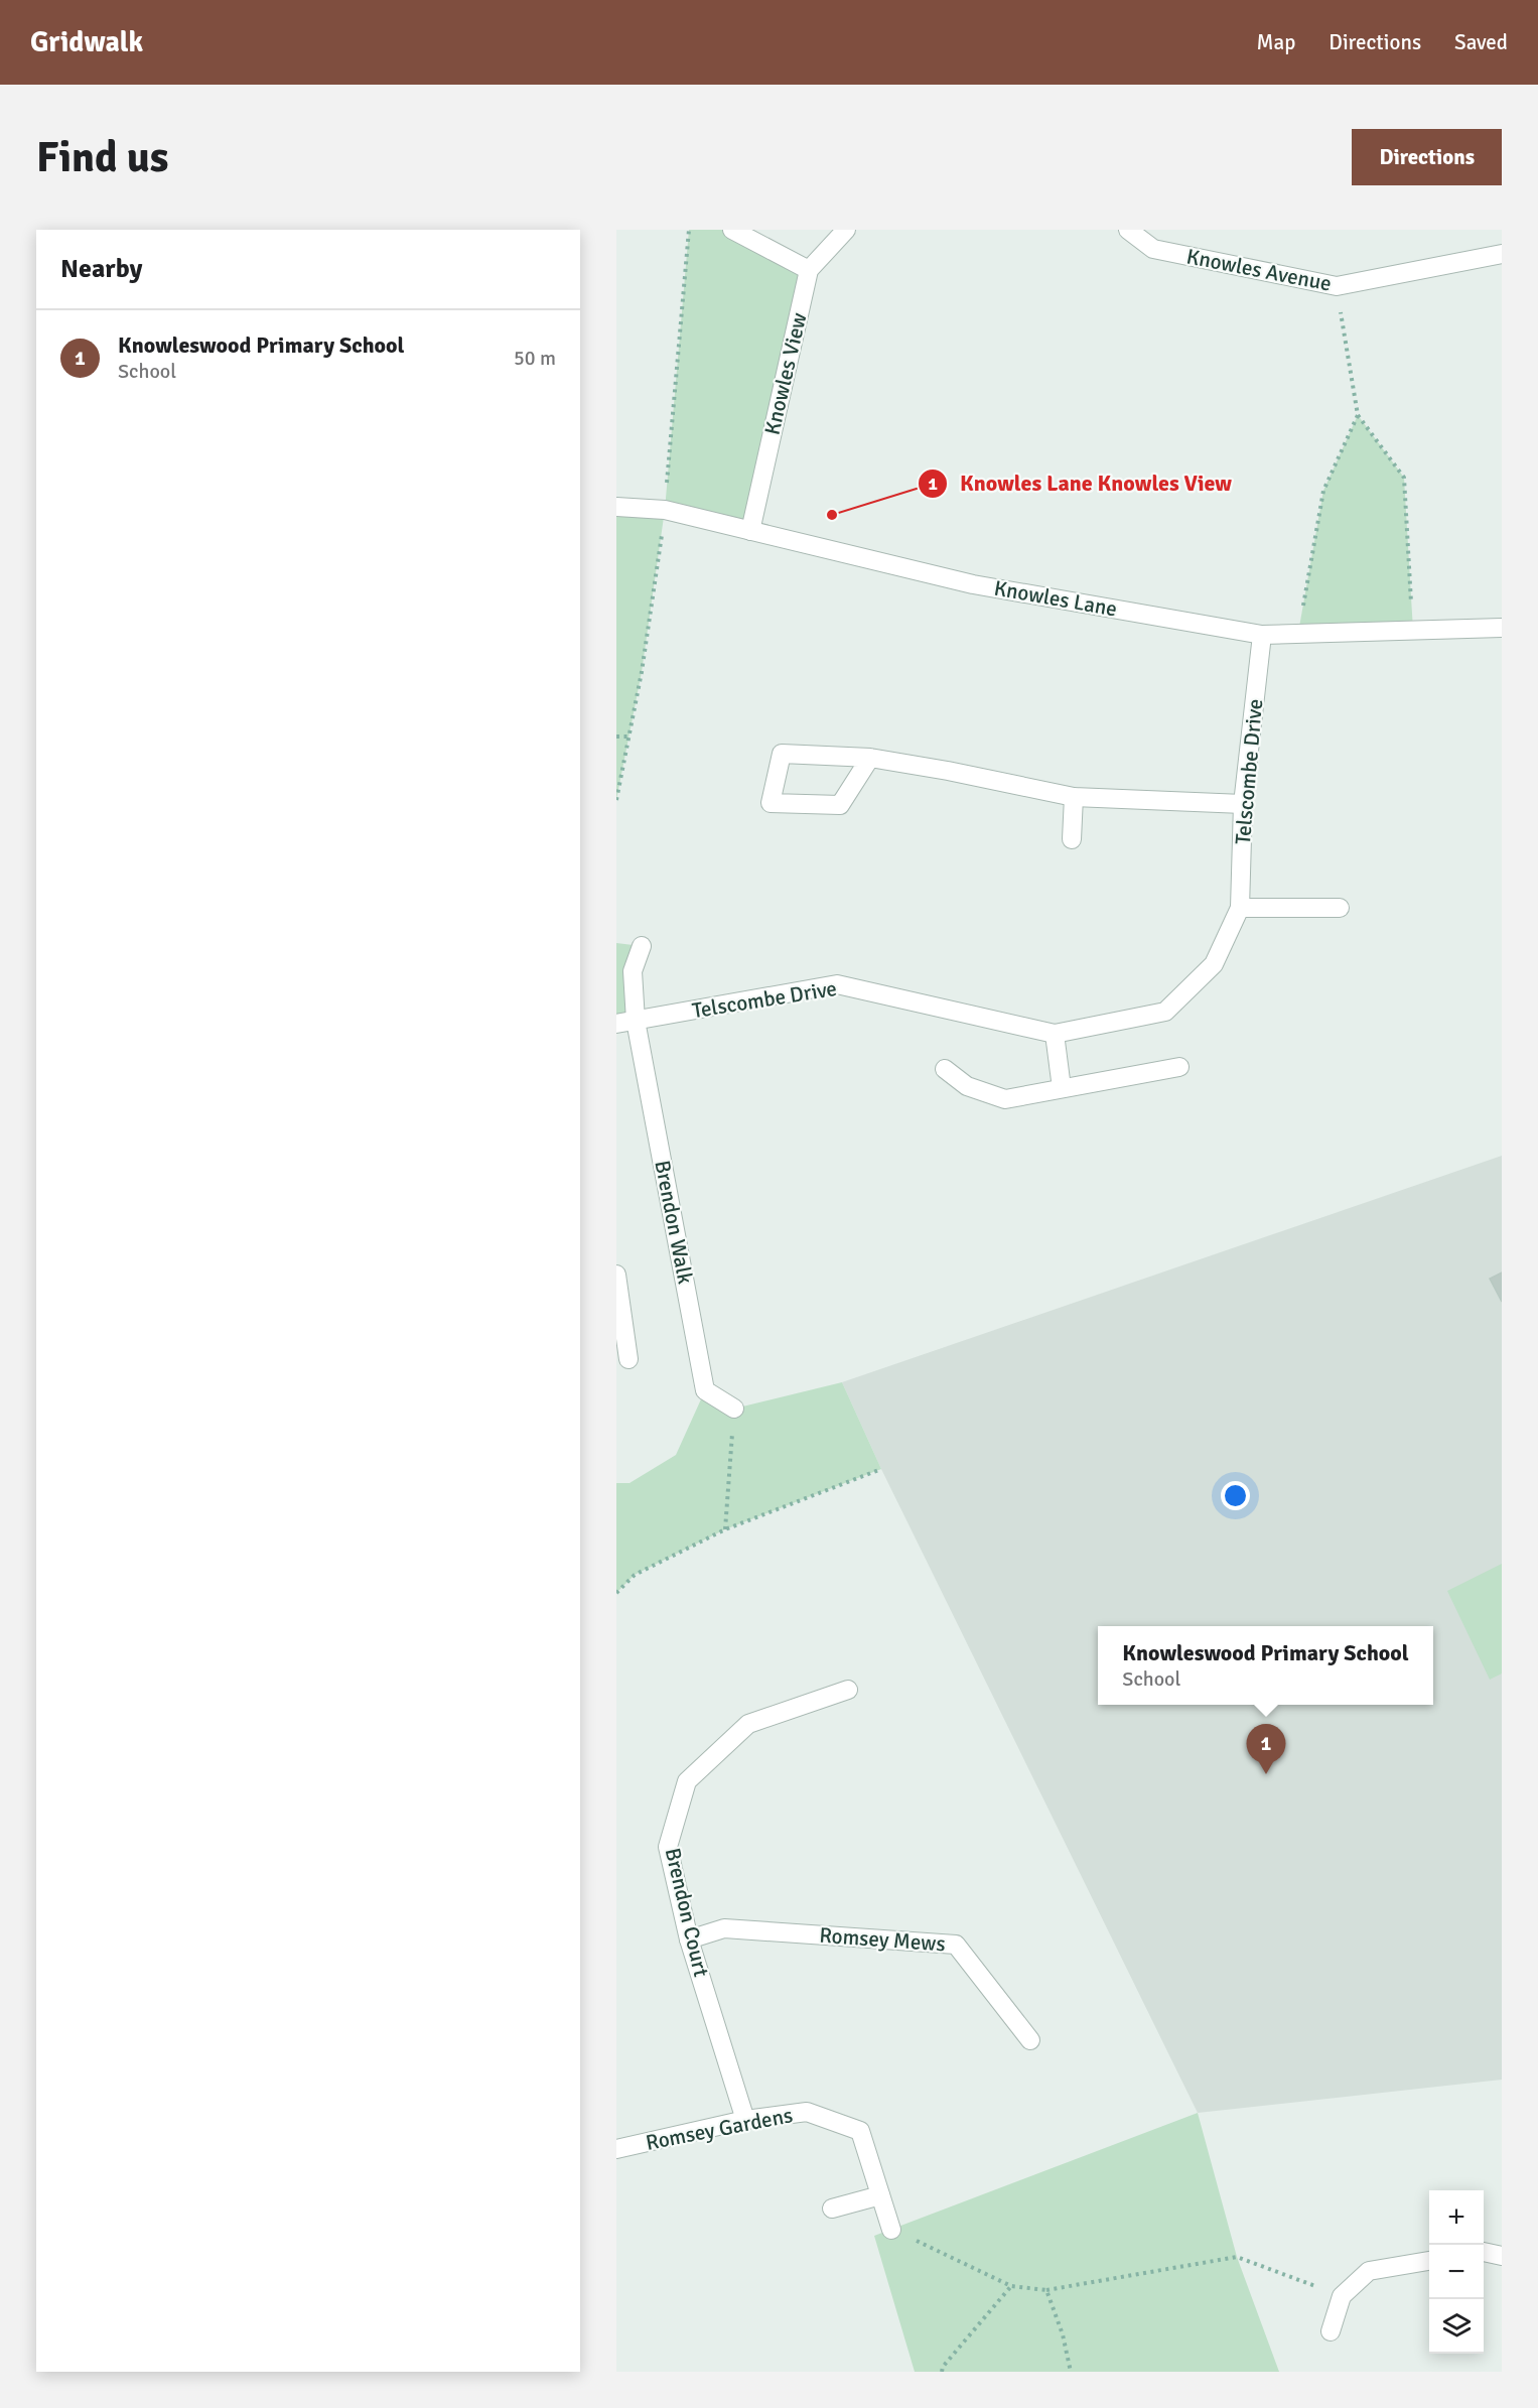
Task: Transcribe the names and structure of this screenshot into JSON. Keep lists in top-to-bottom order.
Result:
{
  "streets": {
    "street": [
      "Knowles Avenue",
      "Knowles View",
      "Knowles Lane",
      "Telscombe Drive",
      "Brendon Walk",
      "Brendon Court",
      "Romsey Mews",
      "Romsey Gardens"
    ]
  },
  "crossings": [
    ["Knowles View", "Knowles Lane"],
    ["Knowles Lane", "Telscombe Drive"],
    ["Telscombe Drive", "Brendon Walk"],
    ["Brendon Court", "Romsey Mews"],
    ["Brendon Court", "Romsey Gardens"]
  ],
  "places": ["Knowles Lane Knowles View"],
  "page": {
    "header": "Gridwalk",
    "nav": ["Map", "Directions", "Saved"],
    "buttons": "Directions",
    "title": "Find us",
    "heading": "Nearby",
    "list": [
      {
        "mark": "1",
        "name": "Knowleswood Primary School",
        "note": "School",
        "value": "50 m"
      }
    ],
    "popup": ["Knowleswood Primary School", "School"],
    "pins": "1",
    "map_buttons": ["+", "−"]
  }
}
